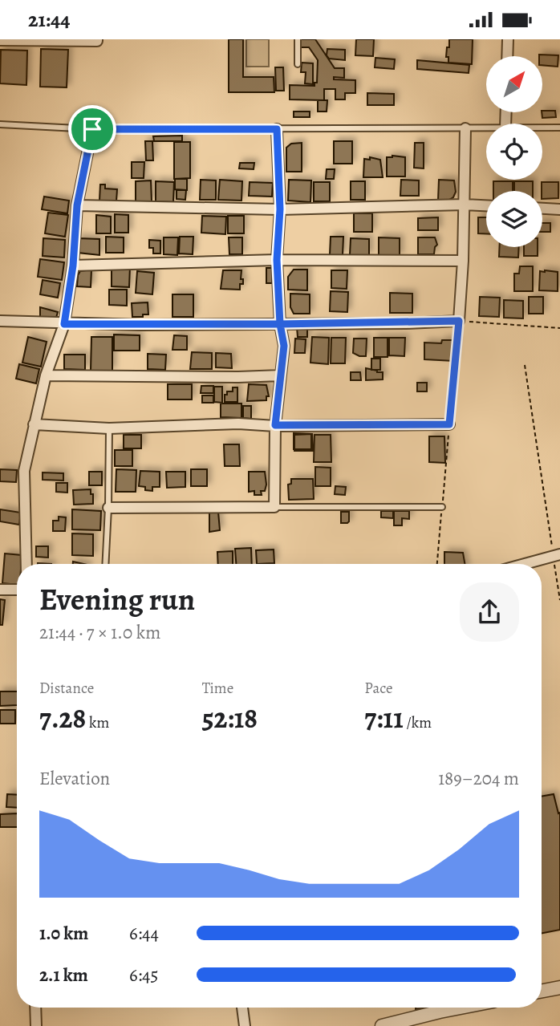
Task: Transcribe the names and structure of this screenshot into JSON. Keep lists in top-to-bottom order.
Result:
{
  "north": "top right",
  "page": {
    "status": "21:44",
    "heading": ["Evening run", "21:44 · 7 × 1.0 km"],
    "stats": [
      ["Distance", "7.28 km"],
      ["Time", "52:18"],
      ["Pace", "7:11 /km"]
    ],
    "chart": ["Elevation", "189–204 m"],
    "list": [
      {
        "name": "1.0 km",
        "note": "6:44"
      },
      {
        "name": "2.1 km",
        "note": "6:45"
      }
    ]
  }
}
